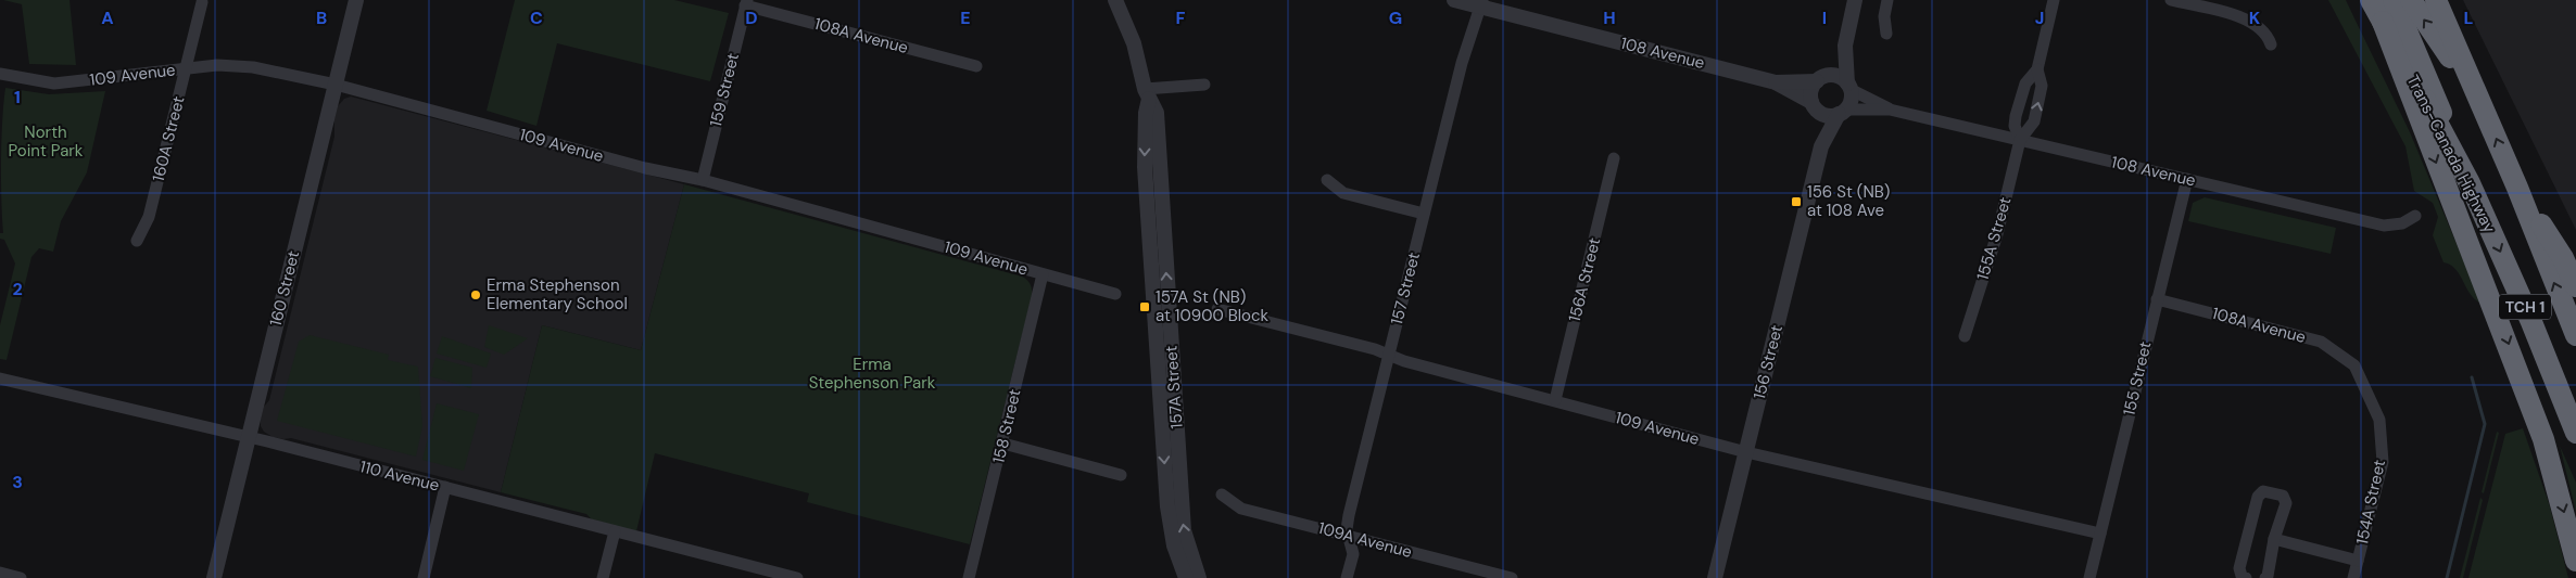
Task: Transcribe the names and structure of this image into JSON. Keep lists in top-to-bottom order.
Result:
{
  "streets": {
    "highway": ["Trans-Canada Highway", "TCH 1"],
    "street": [
      "108A Avenue",
      "108 Avenue",
      "109 Avenue",
      "159 Street",
      "160A Street",
      "155A Street",
      "156A Street",
      "160 Street",
      "157 Street",
      "156 Street",
      "155 Street",
      "157A Street",
      "158 Street",
      "110 Avenue",
      "154A Street",
      "109A Avenue"
    ]
  },
  "crossings": [
    ["108A Avenue", "159 Street"],
    ["108A Avenue", "155 Street"],
    ["108A Avenue", "154A Street"],
    ["108 Avenue", "155A Street"],
    ["108 Avenue", "157 Street"],
    ["108 Avenue", "156 Street"],
    ["108 Avenue", "155 Street"],
    ["109 Avenue", "159 Street"],
    ["109 Avenue", "160A Street"],
    ["109 Avenue", "156A Street"],
    ["109 Avenue", "160 Street"],
    ["109 Avenue", "157 Street"],
    ["109 Avenue", "156 Street"],
    ["109 Avenue", "155 Street"],
    ["109 Avenue", "158 Street"],
    ["160 Street", "110 Avenue"],
    ["157 Street", "109A Avenue"]
  ],
  "parks": ["North Point Park", "Erma Stephenson Park"],
  "places": {
    "transit": ["156 St (NB) at 108 Ave", "157A St (NB) at 10900 Block"],
    "other": ["Erma Stephenson Elementary School"]
  },
  "grid": {
    "columns": [
      "A",
      "B",
      "C",
      "D",
      "E",
      "F",
      "G",
      "H",
      "I",
      "J",
      "K",
      "L"
    ],
    "rows": ["1", "2", "3"]
  }
}
